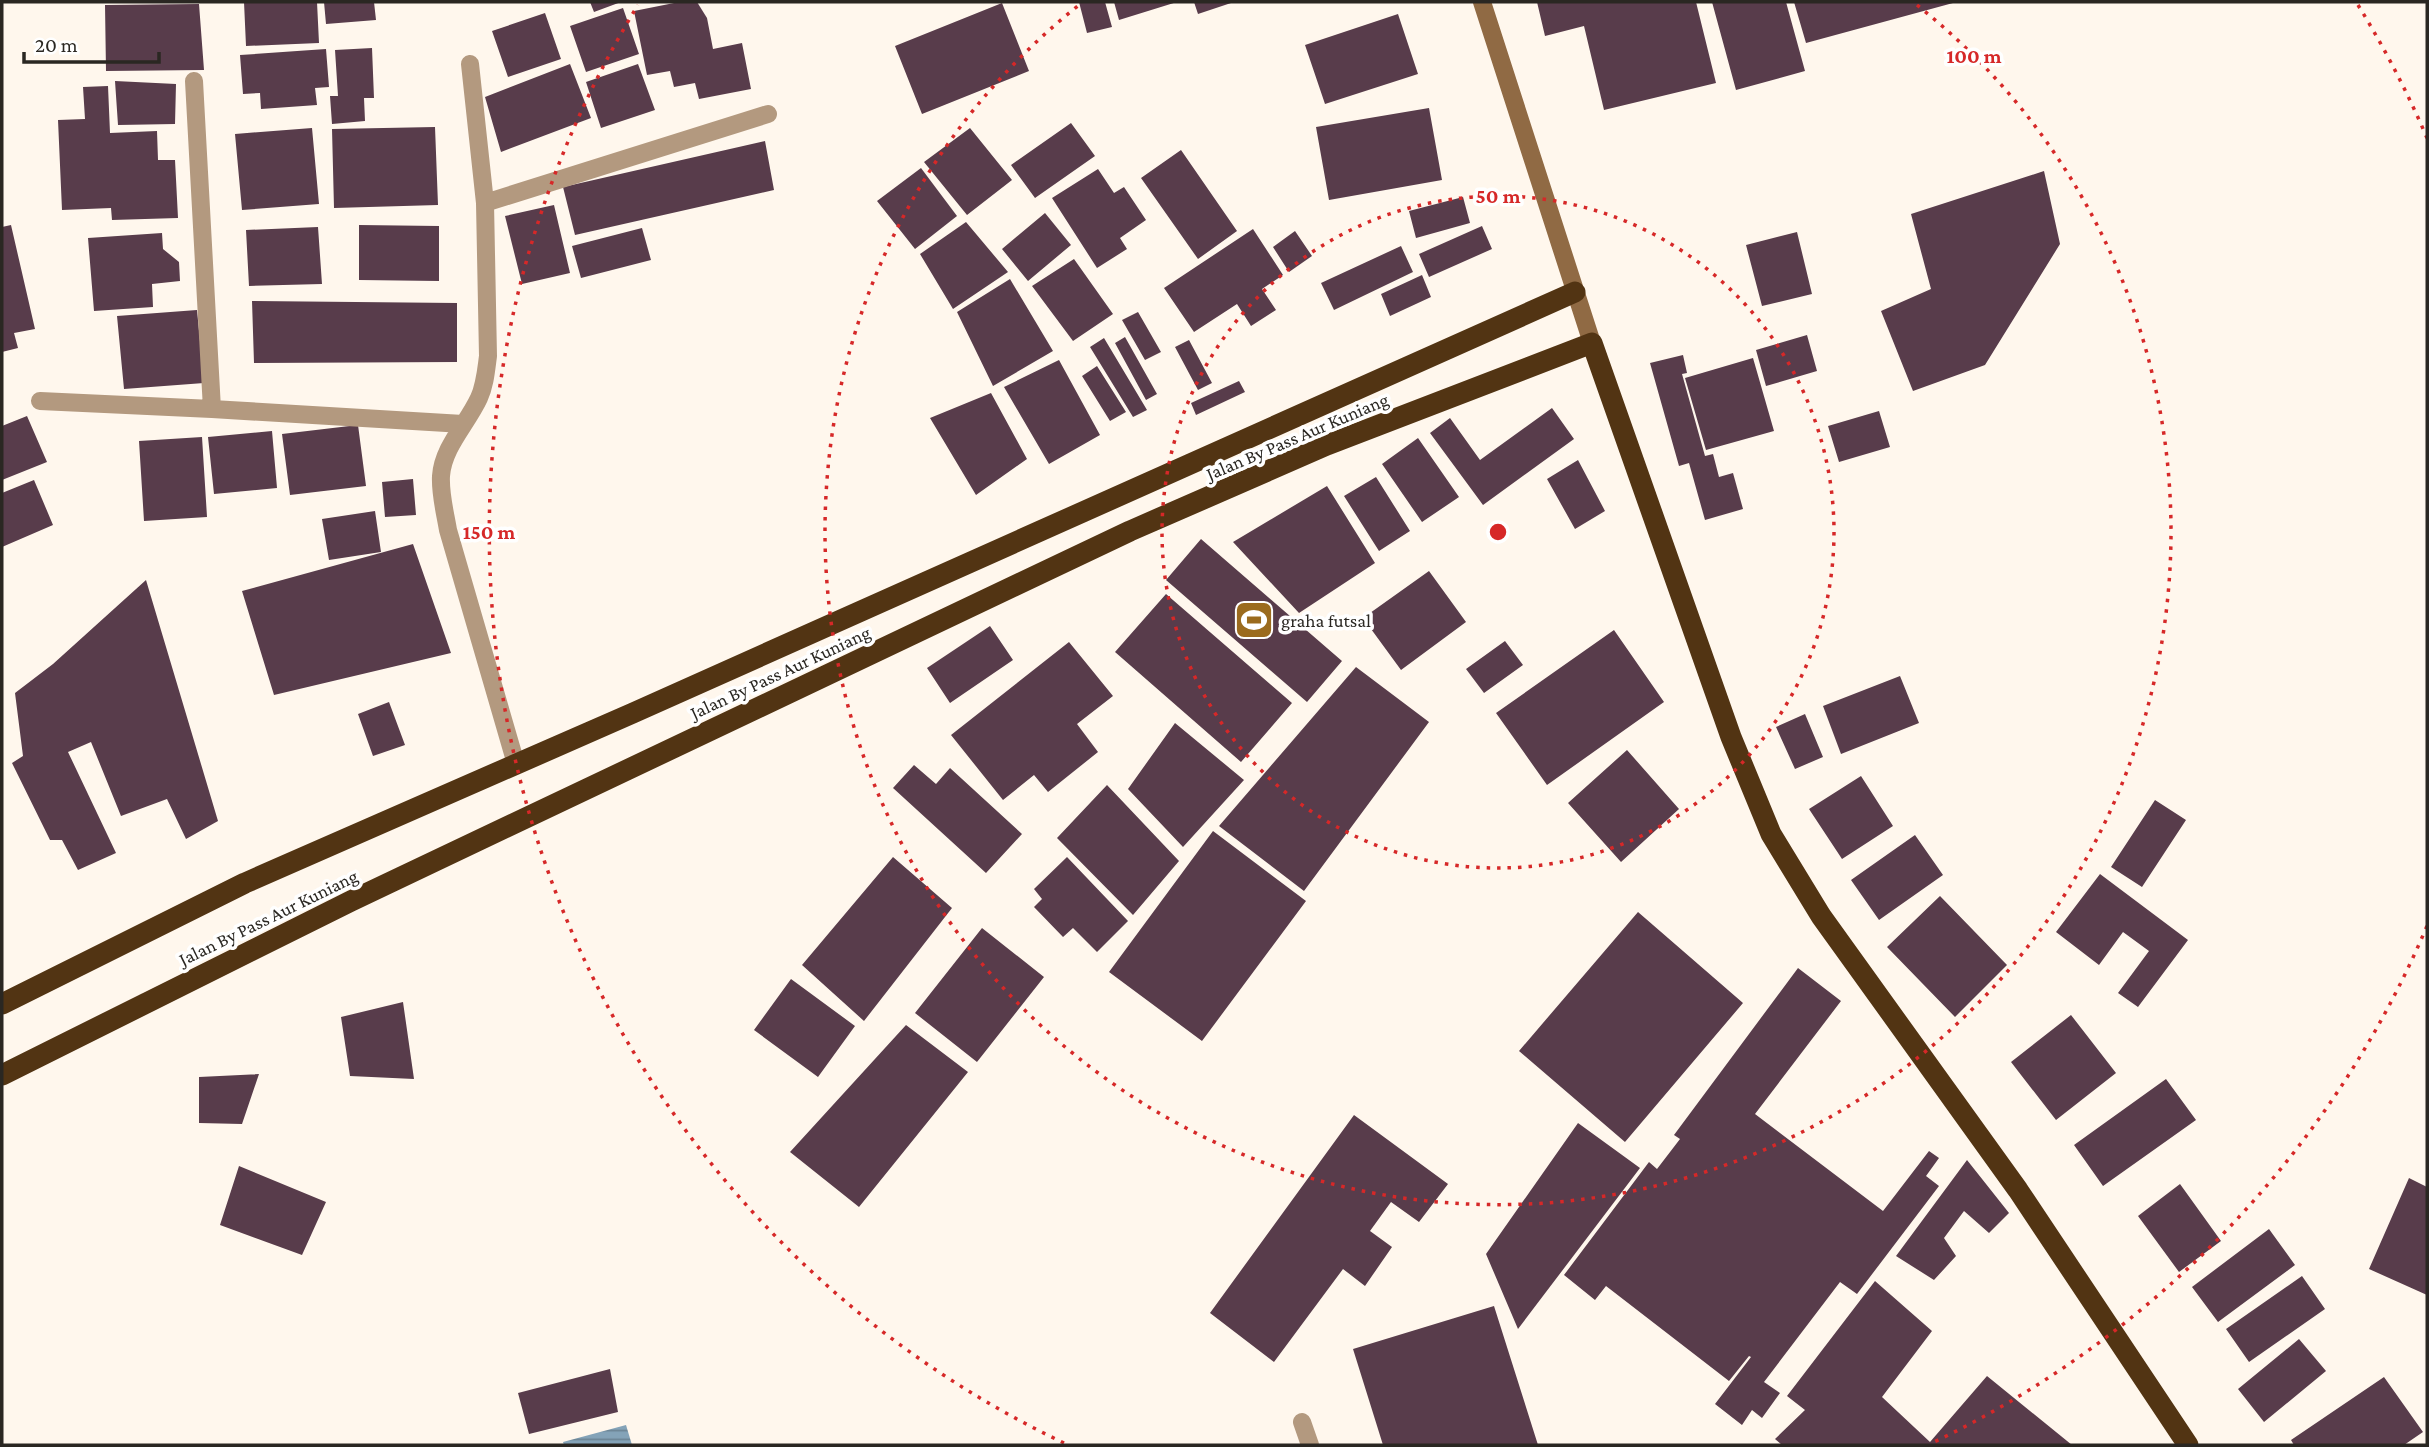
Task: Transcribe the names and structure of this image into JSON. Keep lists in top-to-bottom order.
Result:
{
  "streets": {
    "highway": ["Jalan By Pass Aur Kuniang"]
  },
  "places": {
    "sports": ["graha futsal"]
  },
  "scale_bar": "20 m",
  "rings": ["100 m", "50 m", "150 m"]
}
